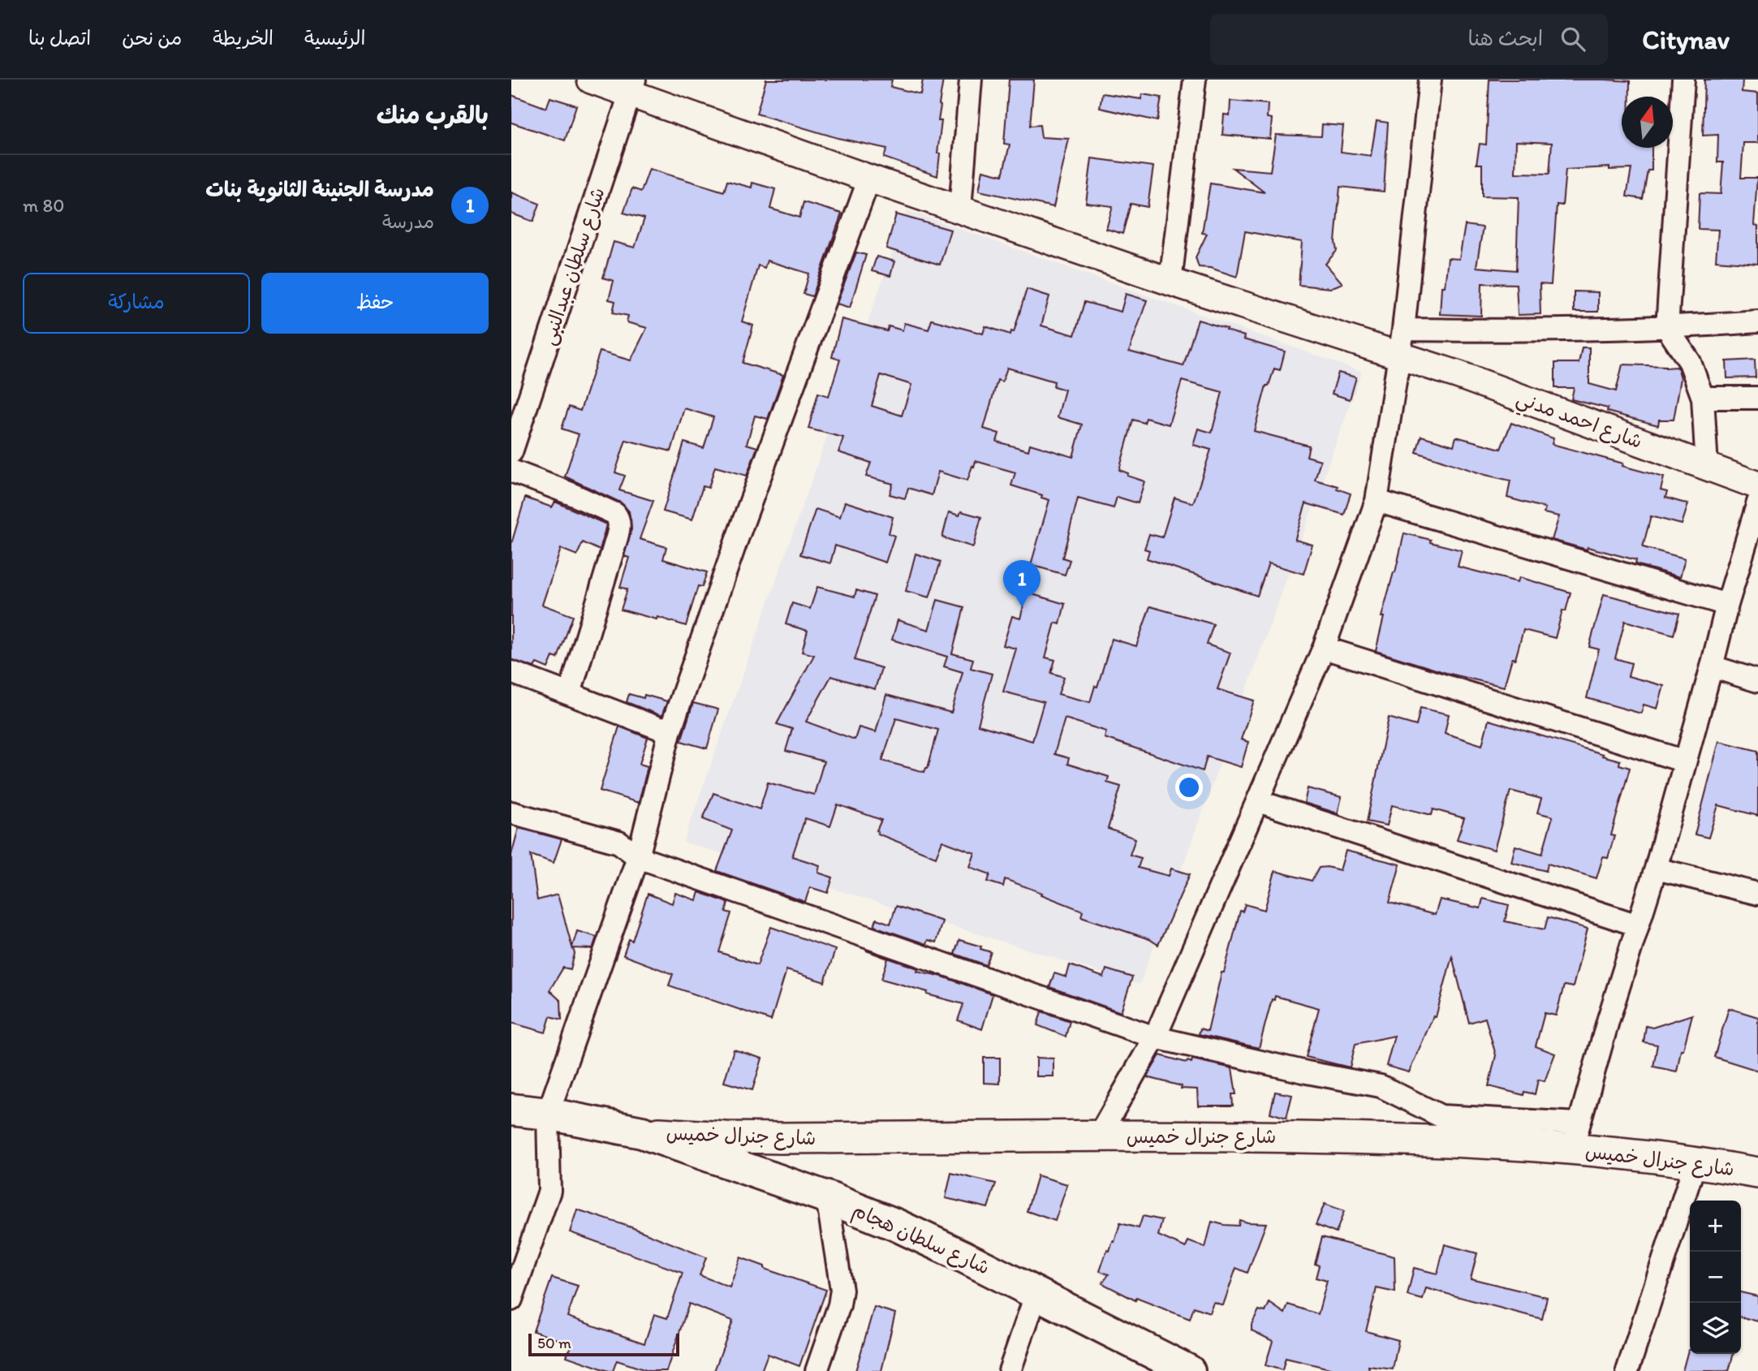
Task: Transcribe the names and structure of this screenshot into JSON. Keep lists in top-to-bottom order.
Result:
{
  "streets": {
    "highway": ["شارع سلطان هجام"],
    "main road": ["شارع جنرال خميس"],
    "street": ["شارع سلطان عبدالنبى", "شارع احمد مدني"]
  },
  "crossings": [
    ["شارع سلطان عبدالنبى", "شارع احمد مدني"],
    ["شارع جنرال خميس", "شارع سلطان هجام"]
  ],
  "scale_bar": "50 m",
  "north": "top",
  "page": {
    "header": "Citynav",
    "search": "ابحث هنا",
    "nav": [
      "الرئيسية",
      "الخريطة",
      "من نحن",
      "اتصل بنا"
    ],
    "heading": "بالقرب منك",
    "list": [
      {
        "mark": "1",
        "name": "مدرسة الجنينة الثانوية بنات",
        "note": "مدرسة",
        "value": "80 m"
      }
    ],
    "buttons": ["حفظ", "مشاركة"],
    "pins": "1",
    "map_buttons": ["+", "−"],
    "scale": "50 m"
  }
}
